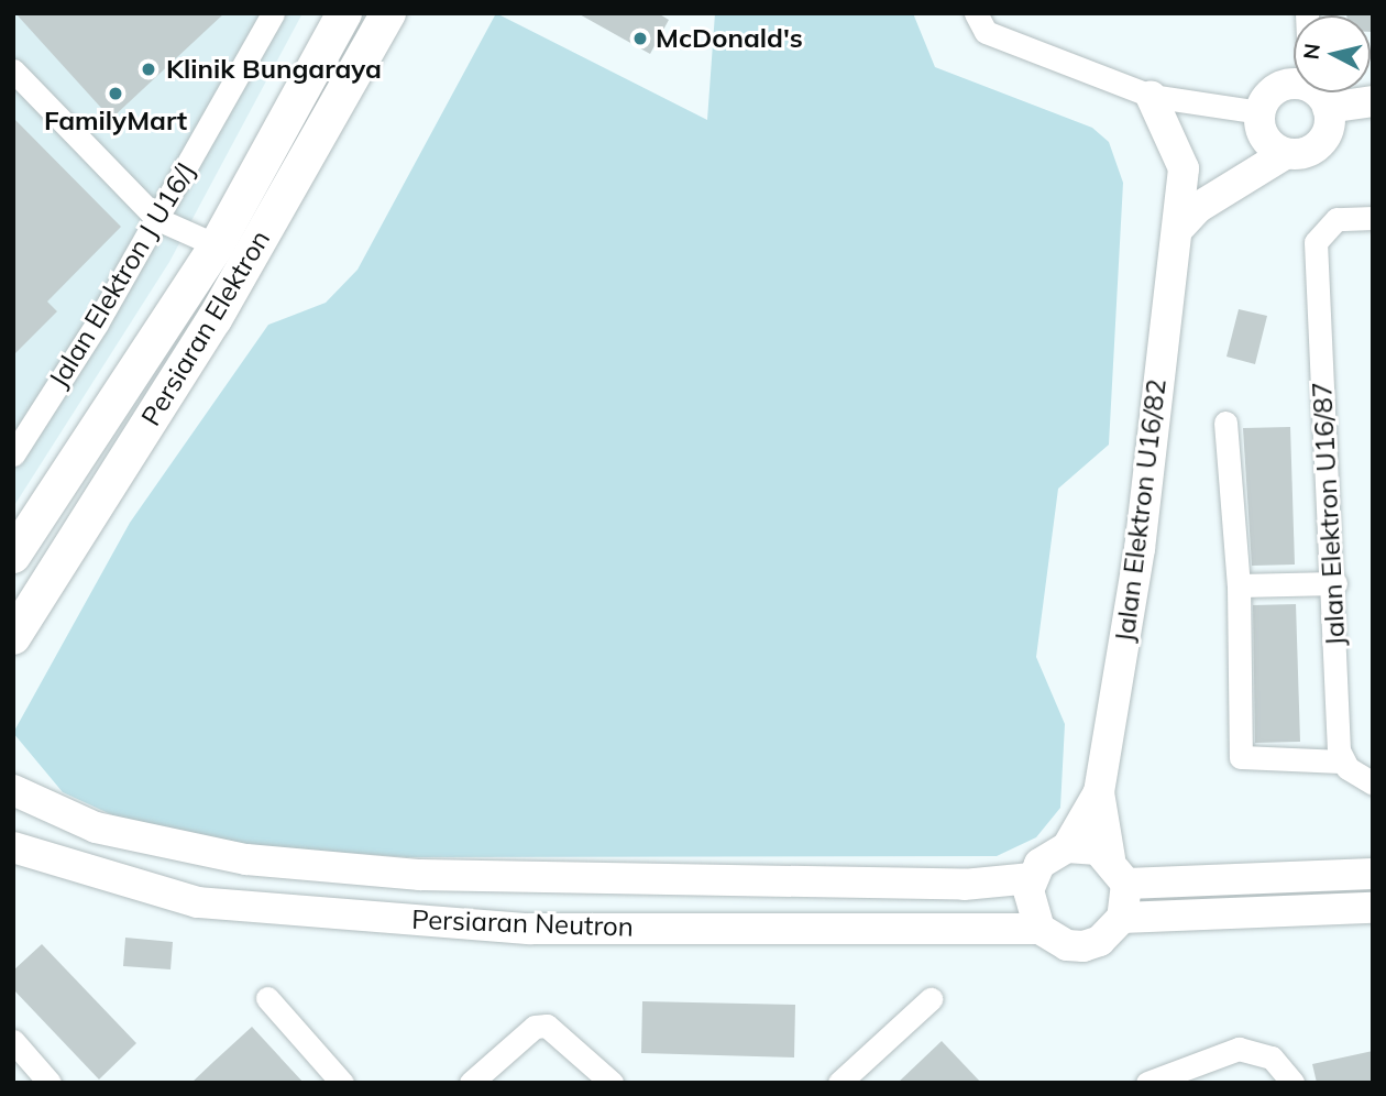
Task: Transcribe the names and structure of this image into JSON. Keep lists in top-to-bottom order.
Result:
{
  "streets": {
    "main road": ["Persiaran Elektron"],
    "street": [
      "Jalan Elektron J U16/J",
      "Jalan Elektron U16/82",
      "Jalan Elektron U16/87",
      "Persiaran Neutron"
    ]
  },
  "places": ["McDonald's", "Klinik Bungaraya", "FamilyMart"],
  "north": "left"
}
